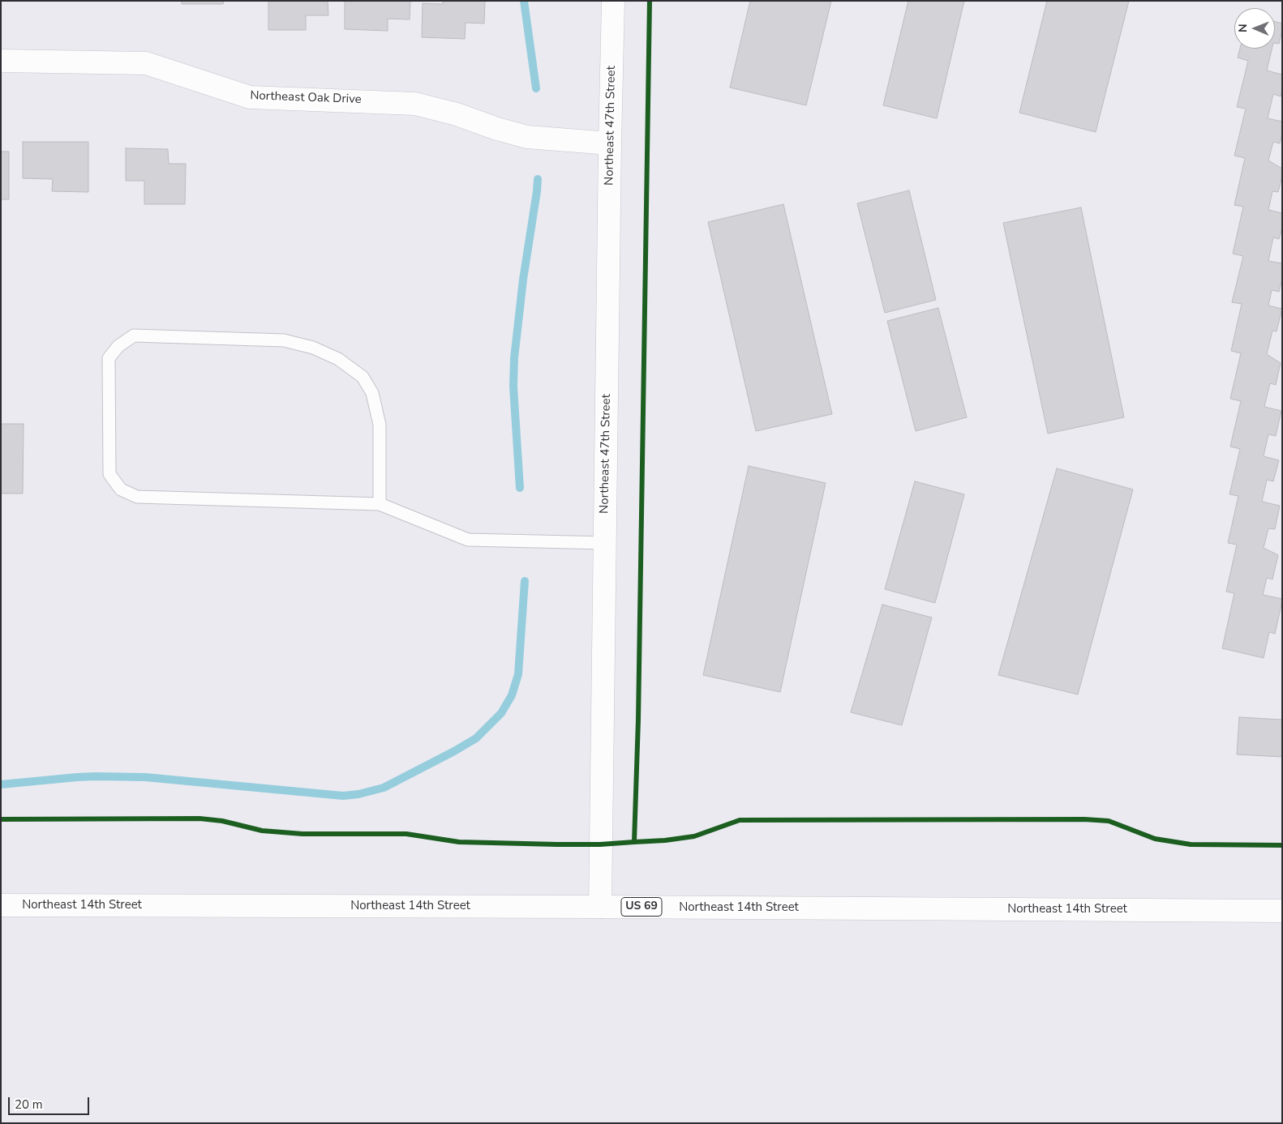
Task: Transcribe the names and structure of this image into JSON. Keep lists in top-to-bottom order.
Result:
{
  "streets": {
    "street": [
      "Northeast Oak Drive",
      "Northeast 47th Street",
      "Northeast 14th Street",
      "US 69"
    ]
  },
  "crossings": [
    ["Northeast Oak Drive", "Northeast 47th Street"],
    ["Northeast 47th Street", "Northeast 14th Street"]
  ],
  "scale_bar": "20 m",
  "north": "left"
}
